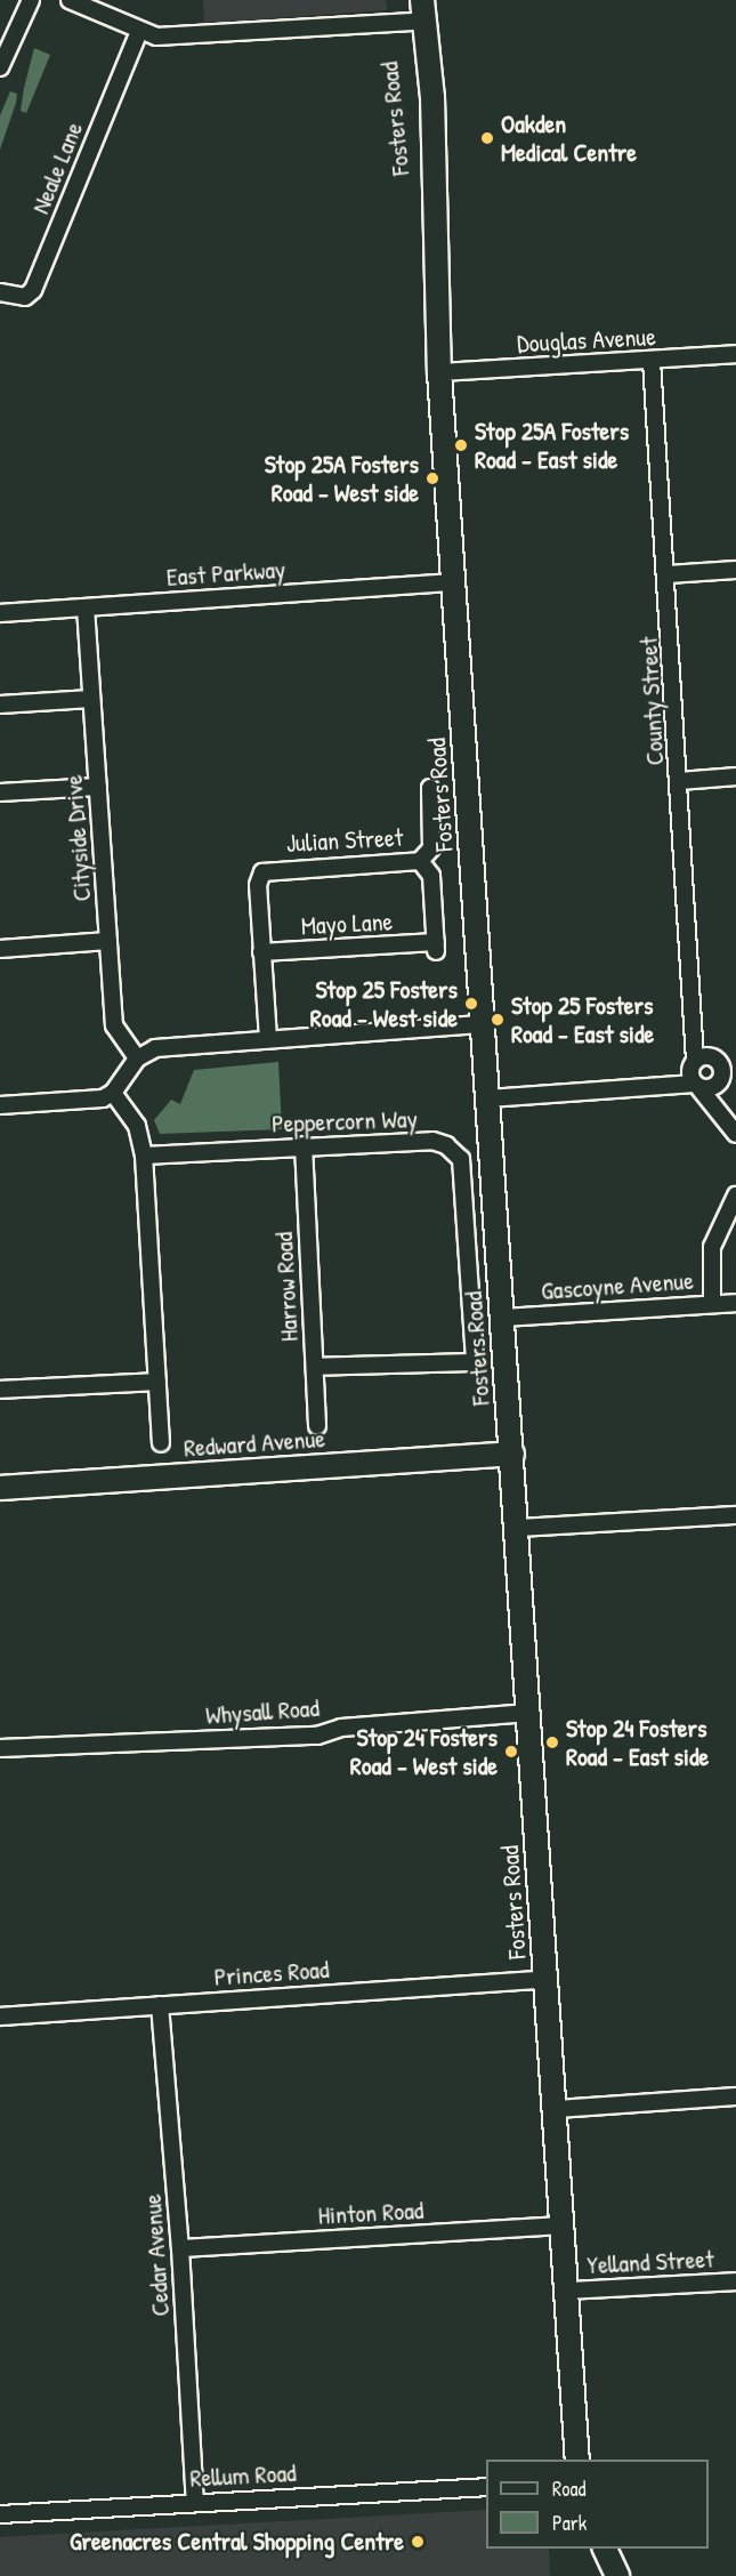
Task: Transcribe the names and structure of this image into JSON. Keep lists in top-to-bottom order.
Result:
{
  "streets": {
    "main road": ["Fosters Road", "Redward Avenue"],
    "street": [
      "Neale Lane",
      "Douglas Avenue",
      "East Parkway",
      "County Street",
      "Cityside Drive",
      "Julian Street",
      "Mayo Lane",
      "Peppercorn Way",
      "Gascoyne Avenue",
      "Harrow Road",
      "Whysall Road",
      "Princes Road",
      "Hinton Road",
      "Cedar Avenue",
      "Yelland Street",
      "Rellum Road"
    ]
  },
  "crossings": [
    ["Fosters Road", "Douglas Avenue"],
    ["Fosters Road", "East Parkway"],
    ["Fosters Road", "Gascoyne Avenue"],
    ["Fosters Road", "Redward Avenue"],
    ["Fosters Road", "Whysall Road"],
    ["Fosters Road", "Princes Road"],
    ["Fosters Road", "Hinton Road"],
    ["Fosters Road", "Yelland Street"],
    ["Douglas Avenue", "County Street"],
    ["East Parkway", "Cityside Drive"],
    ["Julian Street", "Mayo Lane"],
    ["Peppercorn Way", "Harrow Road"],
    ["Princes Road", "Cedar Avenue"],
    ["Hinton Road", "Cedar Avenue"],
    ["Cedar Avenue", "Rellum Road"]
  ],
  "places": [
    "Oakden Medical Centre",
    "Stop 25A Fosters Road - East side",
    "Stop 25A Fosters Road - West side",
    "Stop 25 Fosters Road - West side",
    "Stop 25 Fosters Road - East side",
    "Stop 24 Fosters Road - East side",
    "Stop 24 Fosters Road - West side",
    "Greenacres Central Shopping Centre"
  ],
  "legend": ["Road", "Park"]
}
